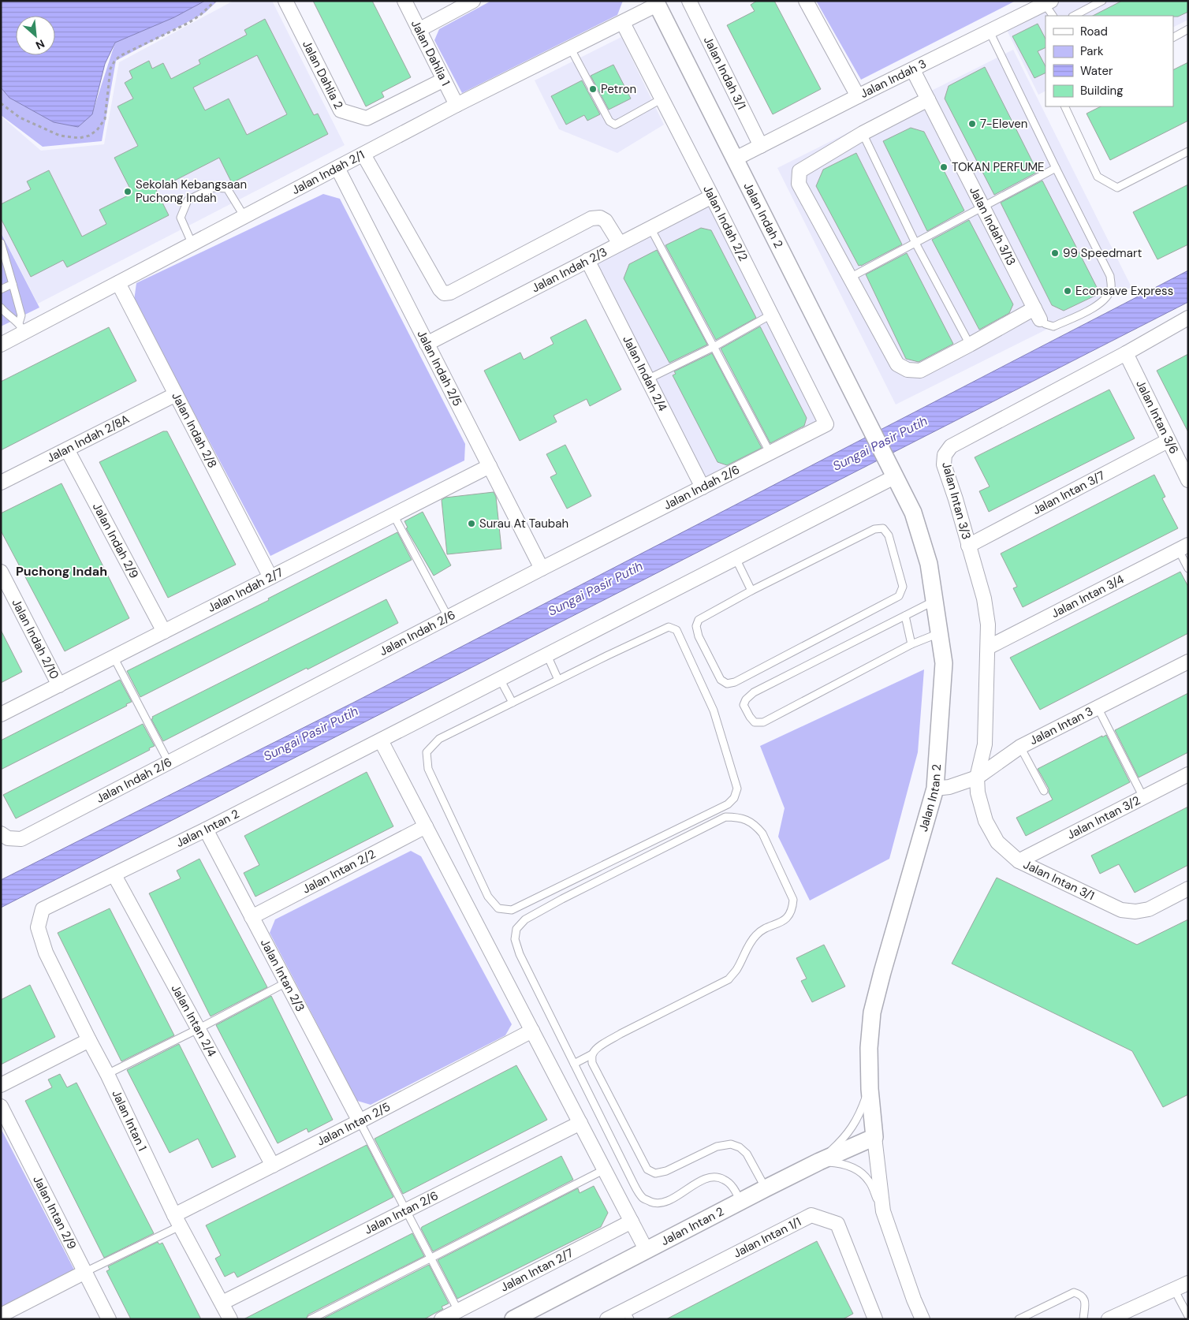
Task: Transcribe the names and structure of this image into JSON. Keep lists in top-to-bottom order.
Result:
{
  "streets": {
    "street": [
      "Jalan Dahlia 1",
      "Jalan Dahlia 2",
      "Jalan Indah 3/1",
      "Jalan Indah 3",
      "Jalan Indah 2/1",
      "Jalan Indah 2",
      "Jalan Indah 2/2",
      "Jalan Indah 3/13",
      "Jalan Indah 2/3",
      "Jalan Indah 2/5",
      "Jalan Indah 2/4",
      "Jalan Intan 3/6",
      "Jalan Indah 2/8",
      "Jalan Indah 2/8A",
      "Jalan Indah 2/6",
      "Jalan Intan 3/7",
      "Jalan Intan 3/3",
      "Jalan Indah 2/9",
      "Jalan Indah 2/7",
      "Jalan Intan 3/4",
      "Jalan Indah 2/10",
      "Jalan Intan 3",
      "Jalan Intan 2",
      "Jalan Intan 3/2",
      "Jalan Intan 2/2",
      "Jalan Intan 3/1",
      "Jalan Intan 2/3",
      "Jalan Intan 2/4",
      "Jalan Intan 1",
      "Jalan Intan 2/5",
      "Jalan Intan 2/6",
      "Jalan Intan 2/9",
      "Jalan Intan 1/1",
      "Jalan Intan 2/7"
    ]
  },
  "crossings": [
    ["Jalan Dahlia 1", "Jalan Dahlia 2"],
    ["Jalan Dahlia 1", "Jalan Indah 2/1"],
    ["Jalan Indah 3/1", "Jalan Indah 3"],
    ["Jalan Indah 3", "Jalan Indah 2"],
    ["Jalan Indah 3", "Jalan Indah 3/13"],
    ["Jalan Indah 2/1", "Jalan Indah 2"],
    ["Jalan Indah 2/1", "Jalan Indah 2/2"],
    ["Jalan Indah 2/1", "Jalan Indah 2/5"],
    ["Jalan Indah 2/1", "Jalan Indah 2/8"],
    ["Jalan Indah 2", "Jalan Intan 2"],
    ["Jalan Indah 2/2", "Jalan Indah 2/3"],
    ["Jalan Indah 2/2", "Jalan Indah 2/6"],
    ["Jalan Indah 2/3", "Jalan Indah 2/5"],
    ["Jalan Indah 2/3", "Jalan Indah 2/4"],
    ["Jalan Indah 2/5", "Jalan Indah 2/6"],
    ["Jalan Indah 2/5", "Jalan Indah 2/7"],
    ["Jalan Indah 2/4", "Jalan Indah 2/6"],
    ["Jalan Intan 3/6", "Jalan Intan 3/7"],
    ["Jalan Intan 3/6", "Jalan Intan 3/3"],
    ["Jalan Indah 2/8", "Jalan Indah 2/8A"],
    ["Jalan Indah 2/8", "Jalan Indah 2/7"],
    ["Jalan Indah 2/8A", "Jalan Indah 2/9"],
    ["Jalan Intan 3/7", "Jalan Intan 3/3"],
    ["Jalan Intan 3/3", "Jalan Intan 3/4"],
    ["Jalan Intan 3/3", "Jalan Intan 3"],
    ["Jalan Intan 3/3", "Jalan Intan 3/1"],
    ["Jalan Indah 2/9", "Jalan Indah 2/7"],
    ["Jalan Indah 2/7", "Jalan Indah 2/10"],
    ["Jalan Intan 3", "Jalan Intan 2"],
    ["Jalan Intan 3", "Jalan Intan 3/1"],
    ["Jalan Intan 2", "Jalan Intan 2/3"],
    ["Jalan Intan 2", "Jalan Intan 2/4"],
    ["Jalan Intan 2", "Jalan Intan 1"],
    ["Jalan Intan 3/2", "Jalan Intan 3/1"],
    ["Jalan Intan 2/2", "Jalan Intan 2/3"],
    ["Jalan Intan 2/3", "Jalan Intan 2/5"],
    ["Jalan Intan 2/4", "Jalan Intan 2/5"],
    ["Jalan Intan 1", "Jalan Intan 2/5"],
    ["Jalan Intan 1", "Jalan Intan 2/6"]
  ],
  "districts": ["Puchong Indah"],
  "water": ["Sungai Pasir Putih"],
  "places": [
    "Petron",
    "7-Eleven",
    "TOKAN PERFUME",
    "Sekolah Kebangsaan Puchong Indah",
    "99 Speedmart",
    "Econsave Express",
    "Surau At Taubah"
  ],
  "legend": [
    "Road",
    "Park",
    "Water",
    "Building"
  ],
  "north": "bottom right"
}
